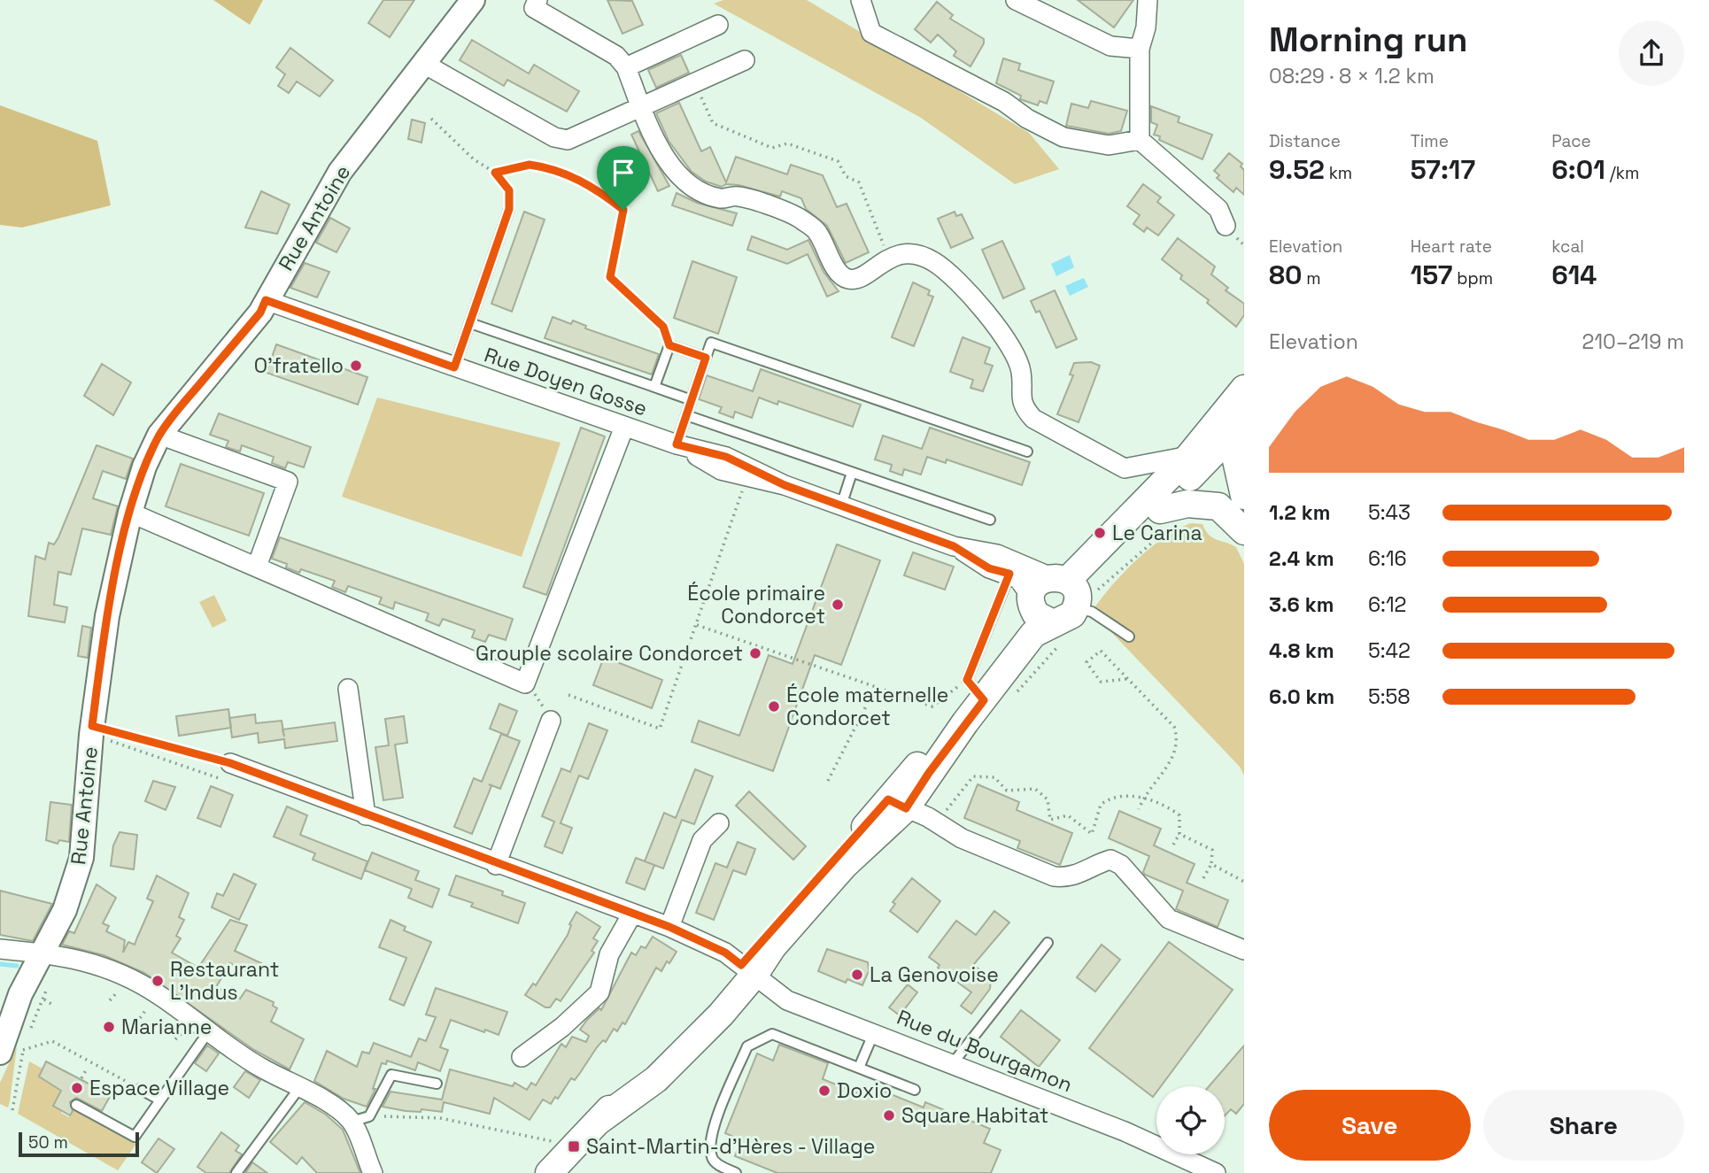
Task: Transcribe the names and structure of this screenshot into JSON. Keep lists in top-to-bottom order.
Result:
{
  "streets": {
    "street": ["Rue Antoine", "Rue Doyen Gosse", "Rue du Bourgamon"]
  },
  "crossings": [
    ["Rue Antoine", "Rue Doyen Gosse"],
    ["Rue Antoine", "Rue du Bourgamon"]
  ],
  "places": {
    "other": [
      "O’fratello",
      "Le Carina",
      "École primaire Condorcet",
      "Grouple scolaire Condorcet",
      "École maternelle Condorcet",
      "La Genovoise",
      "Restaurant L'Indus",
      "Marianne",
      "Espace Village",
      "Doxio",
      "Square Habitat"
    ],
    "transit": ["Saint-Martin-d'Hères - Village"]
  },
  "scale_bar": "50 m",
  "page": {
    "heading": ["Morning run", "08:29 · 8 × 1.2 km"],
    "stats": [
      ["Distance", "9.52 km"],
      ["Time", "57:17"],
      ["Pace", "6:01 /km"],
      ["Elevation", "80 m"],
      ["Heart rate", "157 bpm"],
      ["kcal", "614"]
    ],
    "chart": ["Elevation", "210–219 m"],
    "list": [
      {
        "name": "1.2 km",
        "note": "5:43"
      },
      {
        "name": "2.4 km",
        "note": "6:16"
      },
      {
        "name": "3.6 km",
        "note": "6:12"
      },
      {
        "name": "4.8 km",
        "note": "5:42"
      },
      {
        "name": "6.0 km",
        "note": "5:58"
      }
    ],
    "buttons": ["Save", "Share"],
    "scale": "50 m"
  }
}
